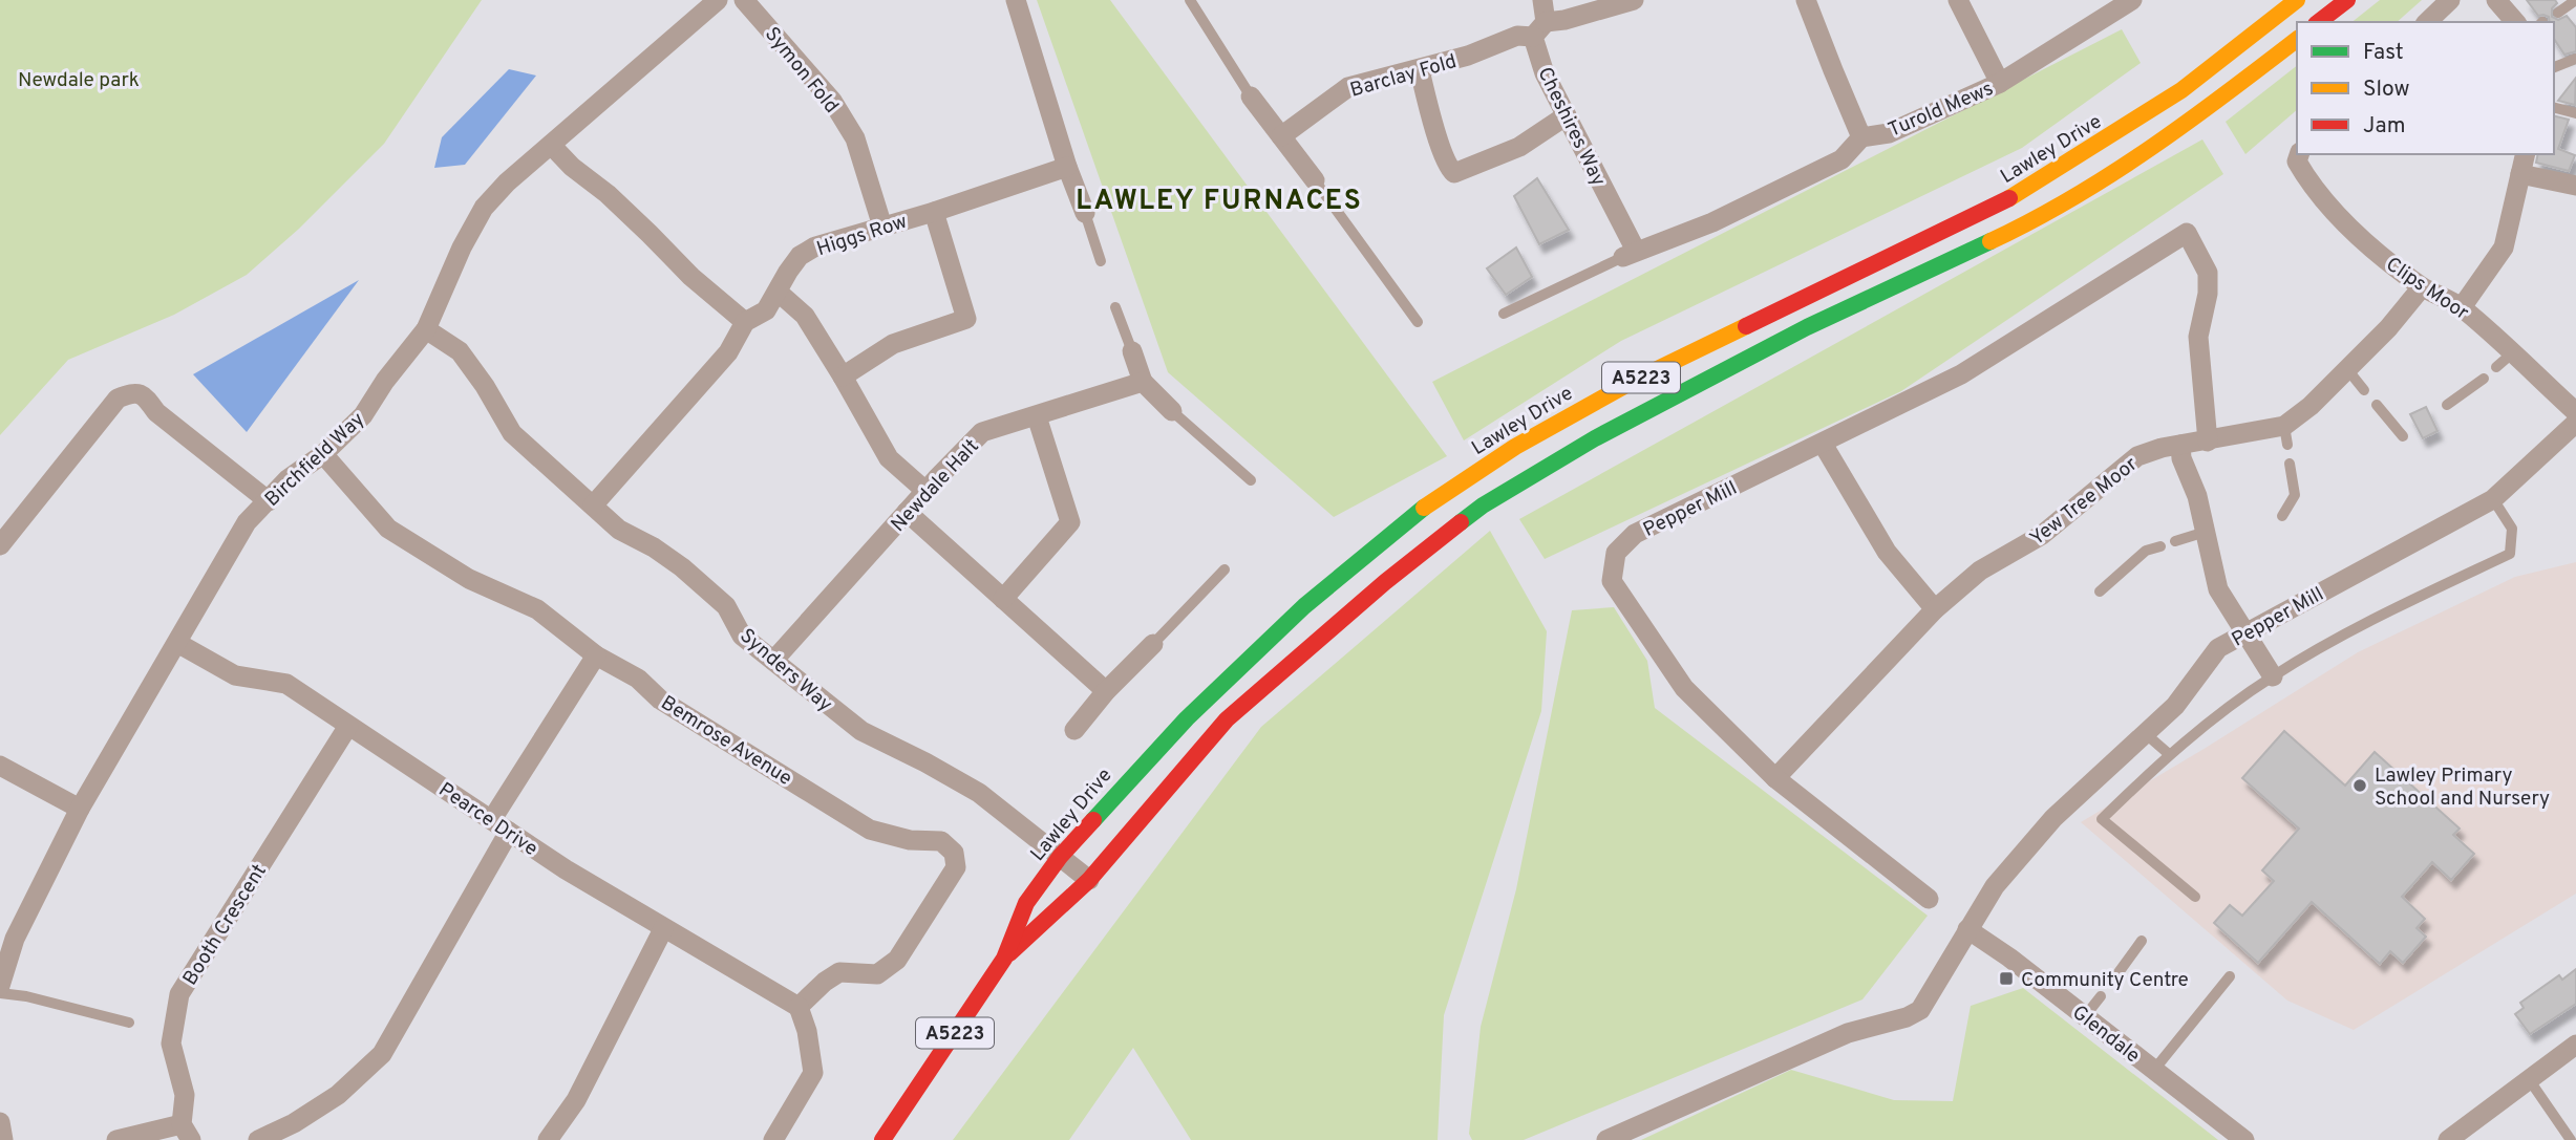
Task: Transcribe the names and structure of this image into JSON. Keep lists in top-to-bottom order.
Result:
{
  "streets": {
    "main road": ["Lawley Drive", "A5223"],
    "street": [
      "Symon Fold",
      "Barclay Fold",
      "Turold Mews",
      "Cheshires Way",
      "Higgs Row",
      "Clips Moor",
      "Birchfield Way",
      "Newdale Halt",
      "Yew Tree Moor",
      "Pepper Mill",
      "Synders Way",
      "Bemrose Avenue",
      "Pearce Drive",
      "Booth Crescent",
      "Glendale"
    ]
  },
  "crossings": [
    ["Symon Fold", "Higgs Row"],
    ["Barclay Fold", "Cheshires Way"],
    ["Turold Mews", "Cheshires Way"],
    ["Lawley Drive", "Synders Way"],
    ["Higgs Row", "Synders Way"],
    ["Clips Moor", "Yew Tree Moor"],
    ["Birchfield Way", "Synders Way"],
    ["Birchfield Way", "Bemrose Avenue"],
    ["Birchfield Way", "Pearce Drive"],
    ["Newdale Halt", "Synders Way"],
    ["Yew Tree Moor", "Pepper Mill"],
    ["Pepper Mill", "Glendale"],
    ["Bemrose Avenue", "Pearce Drive"],
    ["Pearce Drive", "Booth Crescent"]
  ],
  "districts": ["LAWLEY FURNACES"],
  "parks": ["Newdale park"],
  "places": {
    "other": ["Lawley Primary School and Nursery"],
    "transit": ["Community Centre"]
  },
  "legend": ["Fast", "Slow", "Jam"]
}
